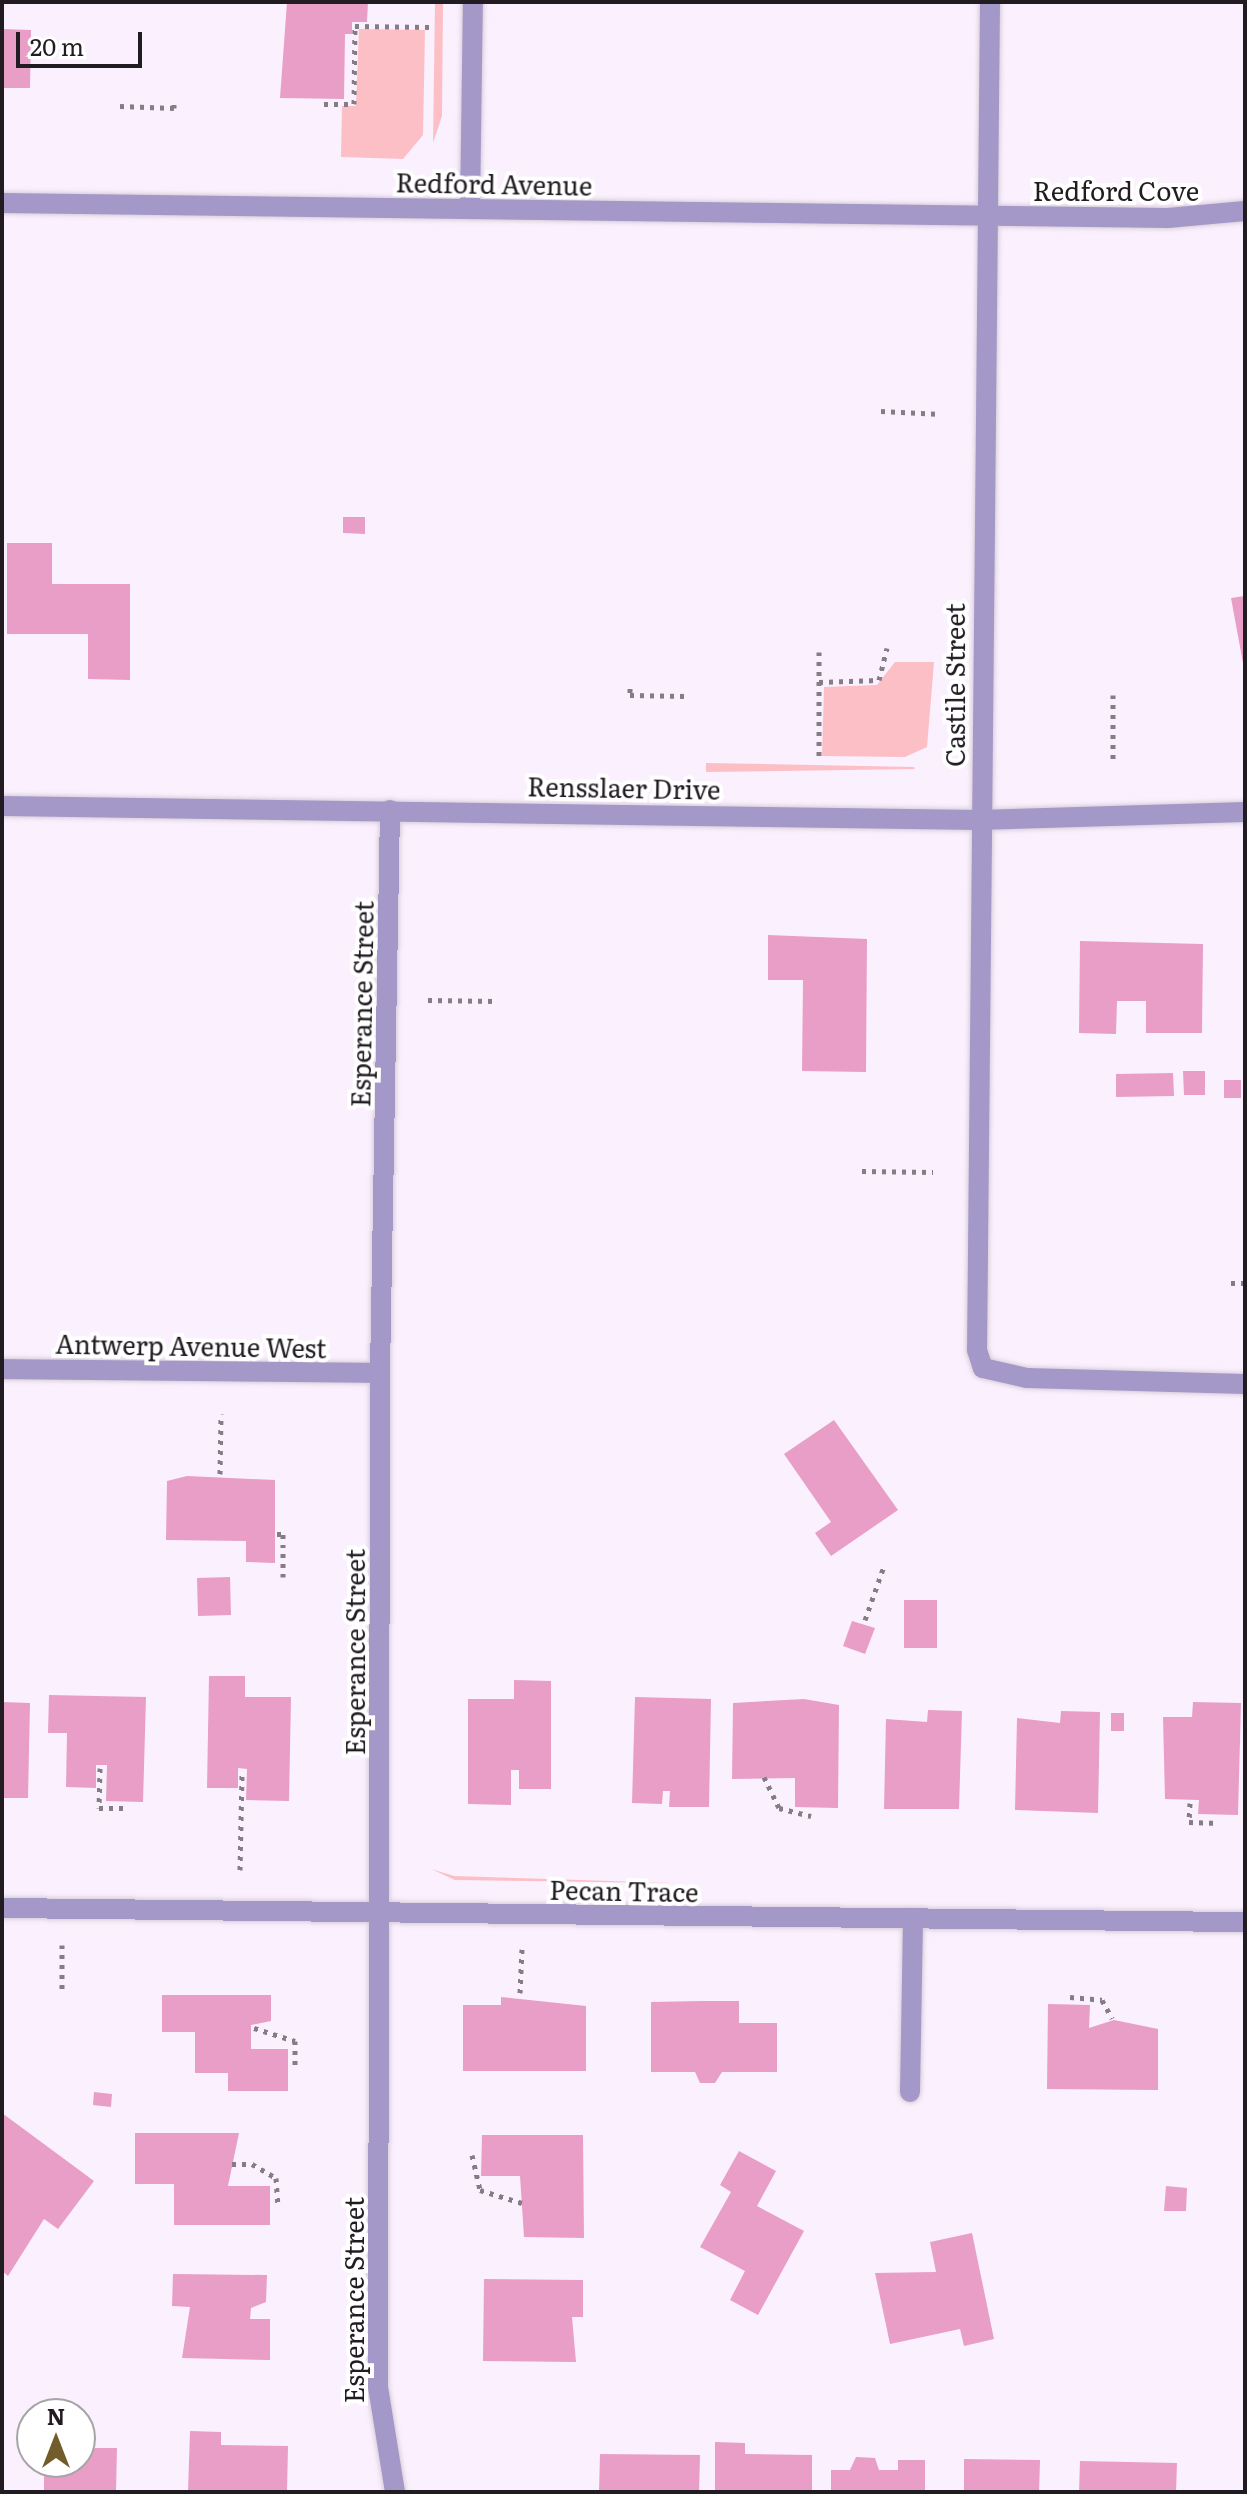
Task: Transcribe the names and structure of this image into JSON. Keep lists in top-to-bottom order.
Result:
{
  "streets": {
    "street": [
      "Redford Avenue",
      "Redford Cove",
      "Castile Street",
      "Rensslaer Drive",
      "Esperance Street",
      "Antwerp Avenue West",
      "Pecan Trace"
    ]
  },
  "crossings": [
    ["Redford Avenue", "Redford Cove"],
    ["Redford Avenue", "Castile Street"],
    ["Redford Cove", "Castile Street"],
    ["Castile Street", "Rensslaer Drive"],
    ["Rensslaer Drive", "Esperance Street"],
    ["Esperance Street", "Antwerp Avenue West"],
    ["Esperance Street", "Pecan Trace"]
  ],
  "scale_bar": "20 m",
  "north": "top"
}
